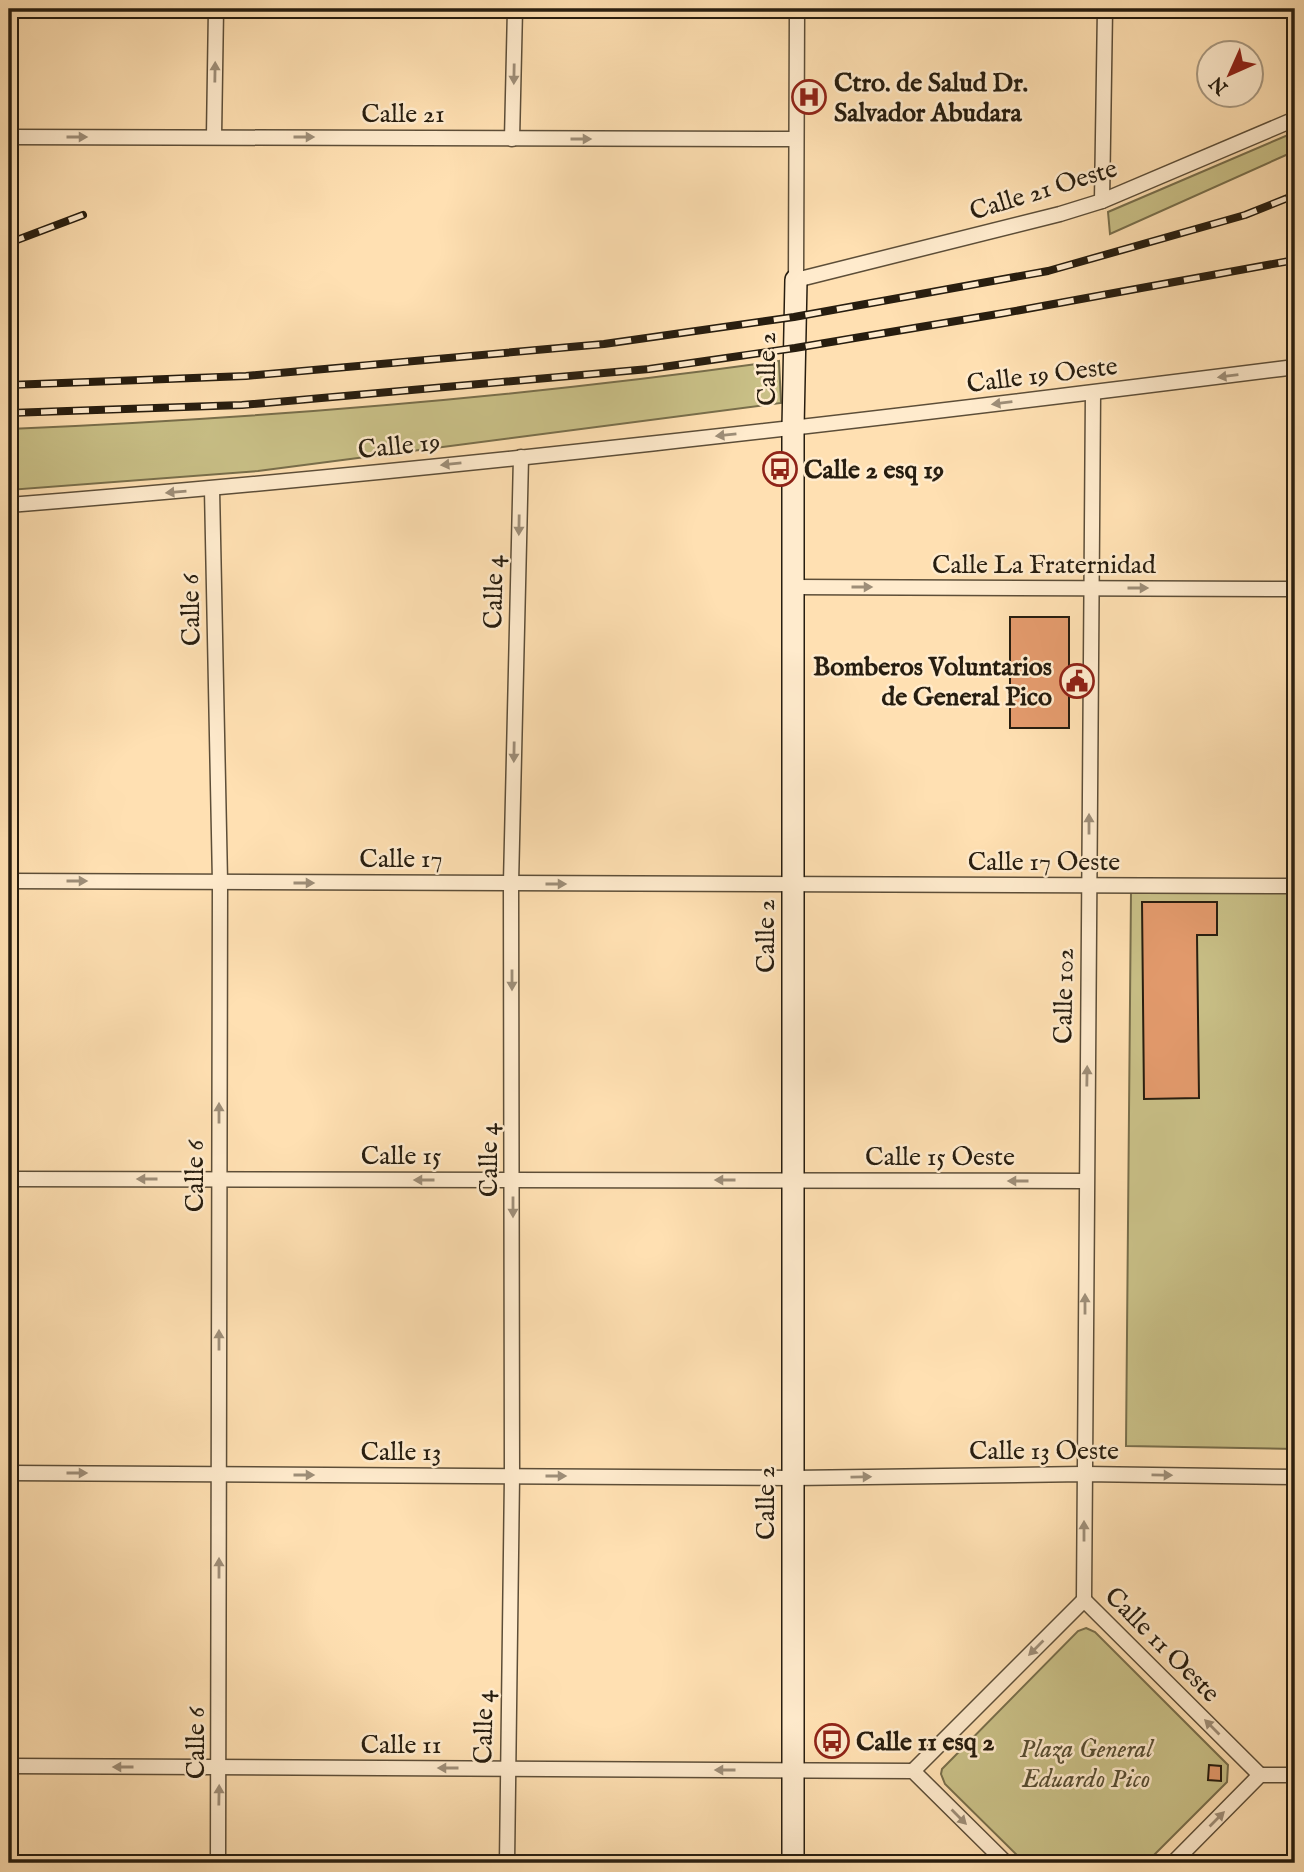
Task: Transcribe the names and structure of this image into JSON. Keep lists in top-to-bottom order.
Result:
{
  "streets": {
    "street": [
      "Calle 21",
      "Calle 21 Oeste",
      "Calle 2",
      "Calle 19 Oeste",
      "Calle 19",
      "Calle La Fraternidad",
      "Calle 4",
      "Calle 6",
      "Calle 17",
      "Calle 17 Oeste",
      "Calle 102",
      "Calle 15",
      "Calle 15 Oeste",
      "Calle 13 Oeste",
      "Calle 13",
      "Calle 11 Oeste",
      "Calle 11"
    ]
  },
  "crossings": [
    ["Calle 21", "Calle 2"],
    ["Calle 21 Oeste", "Calle 2"],
    ["Calle 2", "Calle 19 Oeste"],
    ["Calle 2", "Calle 19"],
    ["Calle 2", "Calle La Fraternidad"],
    ["Calle 2", "Calle 17"],
    ["Calle 2", "Calle 17 Oeste"],
    ["Calle 2", "Calle 15"],
    ["Calle 2", "Calle 15 Oeste"],
    ["Calle 2", "Calle 13 Oeste"],
    ["Calle 2", "Calle 13"],
    ["Calle 2", "Calle 11"],
    ["Calle 19 Oeste", "Calle 19"],
    ["Calle 19 Oeste", "Calle 102"],
    ["Calle 19", "Calle 4"],
    ["Calle 19", "Calle 6"],
    ["Calle La Fraternidad", "Calle 102"],
    ["Calle 4", "Calle 17"],
    ["Calle 4", "Calle 15"],
    ["Calle 4", "Calle 13"],
    ["Calle 4", "Calle 11"],
    ["Calle 6", "Calle 17"],
    ["Calle 6", "Calle 15"],
    ["Calle 6", "Calle 13"],
    ["Calle 6", "Calle 11"],
    ["Calle 17", "Calle 17 Oeste"],
    ["Calle 17 Oeste", "Calle 102"],
    ["Calle 102", "Calle 15 Oeste"],
    ["Calle 102", "Calle 13 Oeste"],
    ["Calle 102", "Calle 11 Oeste"],
    ["Calle 15", "Calle 15 Oeste"],
    ["Calle 13 Oeste", "Calle 13"]
  ],
  "one_way": [
    "Calle 21",
    "Calle 19 Oeste",
    "Calle 19",
    "Calle La Fraternidad",
    "Calle 4",
    "Calle 6",
    "Calle 17",
    "Calle 102",
    "Calle 15",
    "Calle 15 Oeste",
    "Calle 13 Oeste",
    "Calle 13",
    "Calle 11"
  ],
  "parks": ["Plaza General Eduardo Pico"],
  "places": {
    "hospital": ["Ctro. de Salud Dr. Salvador Abudara"],
    "bus stop": ["Calle 2 esq 19", "Calle 11 esq 2"],
    "public building": ["Bomberos Voluntarios de General Pico"]
  },
  "north": "bottom left"
}
